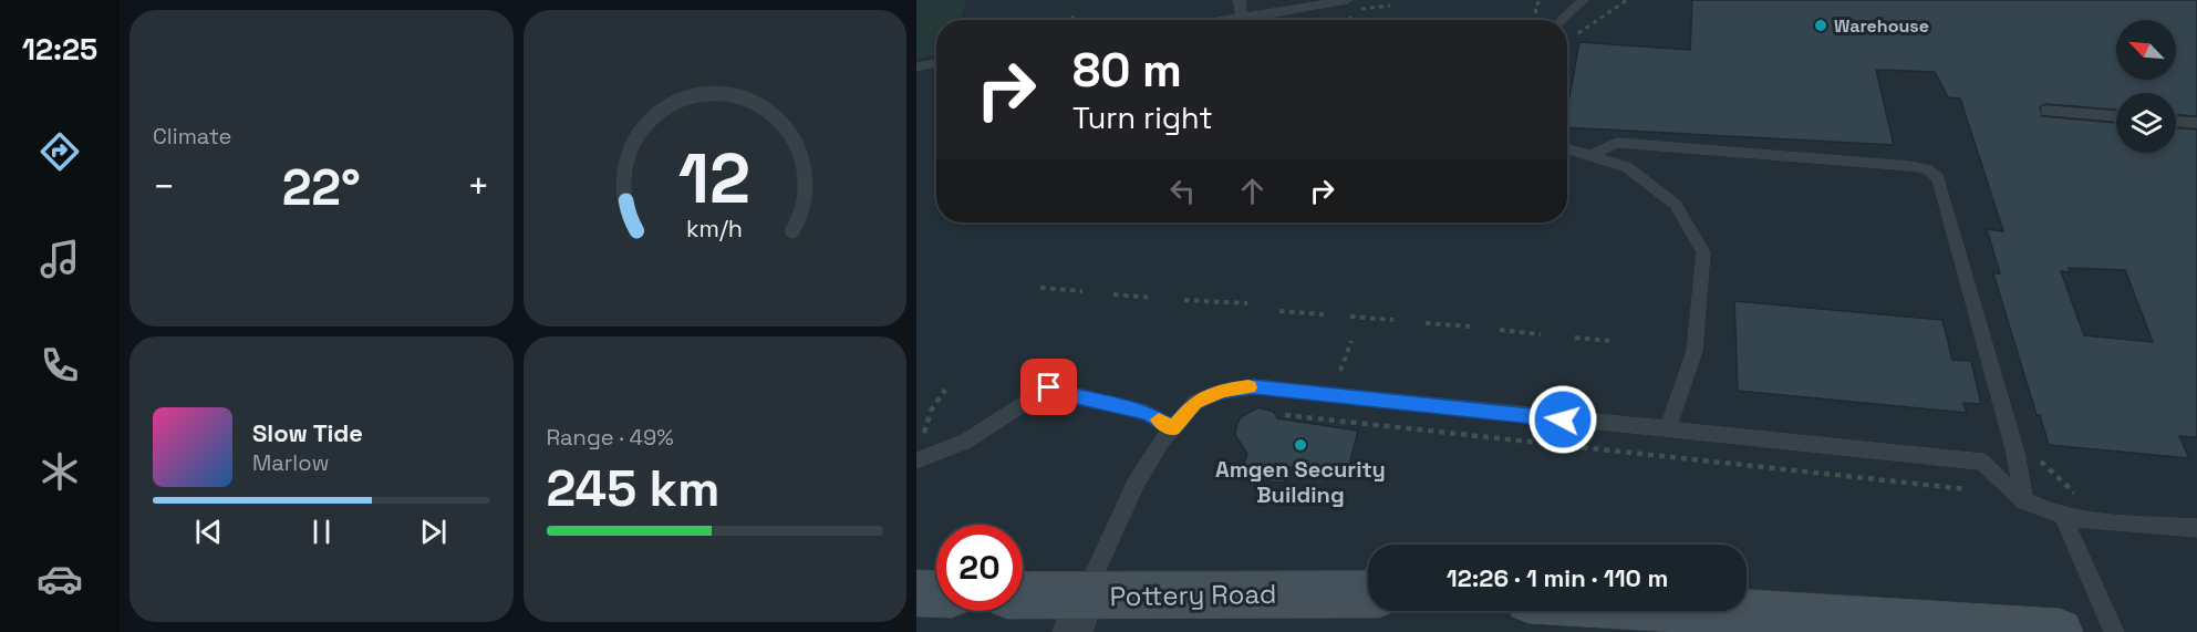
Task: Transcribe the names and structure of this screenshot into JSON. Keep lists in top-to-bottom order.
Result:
{
  "streets": {
    "street": ["Pottery Road"]
  },
  "places": ["Warehouse", "Amgen Security Building"],
  "north": "top left",
  "page": {
    "tabs": "12:25",
    "tile": [
      "Climate",
      ["Range · 49%", "245 km"]
    ],
    "turn": ["80 m", "Turn right"],
    "heat": ["−", "22°", "+"],
    "song": ["Slow Tide", "Marlow"],
    "limit": "20",
    "trip": "12:26 · 1 min · 110 m",
    "gauge": ["12", "km/h"]
  }
}
